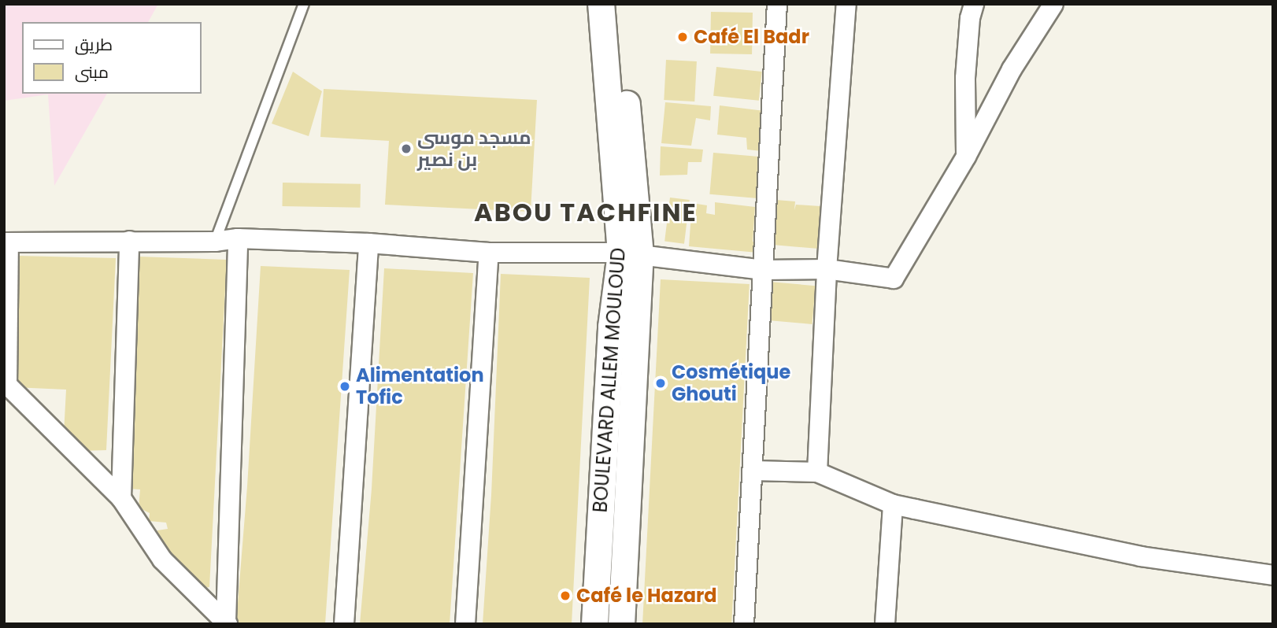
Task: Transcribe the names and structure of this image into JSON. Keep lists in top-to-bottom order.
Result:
{
  "streets": {
    "main road": ["BOULEVARD ALLEM MOULOUD"]
  },
  "districts": ["ABOU TACHFINE"],
  "places": [
    "Café El Badr",
    "مسجد موسى بن نصير",
    "Cosmétique Ghouti",
    "Alimentation Tofic",
    "Café le Hazard"
  ],
  "legend": ["طريق", "مبنى"]
}
